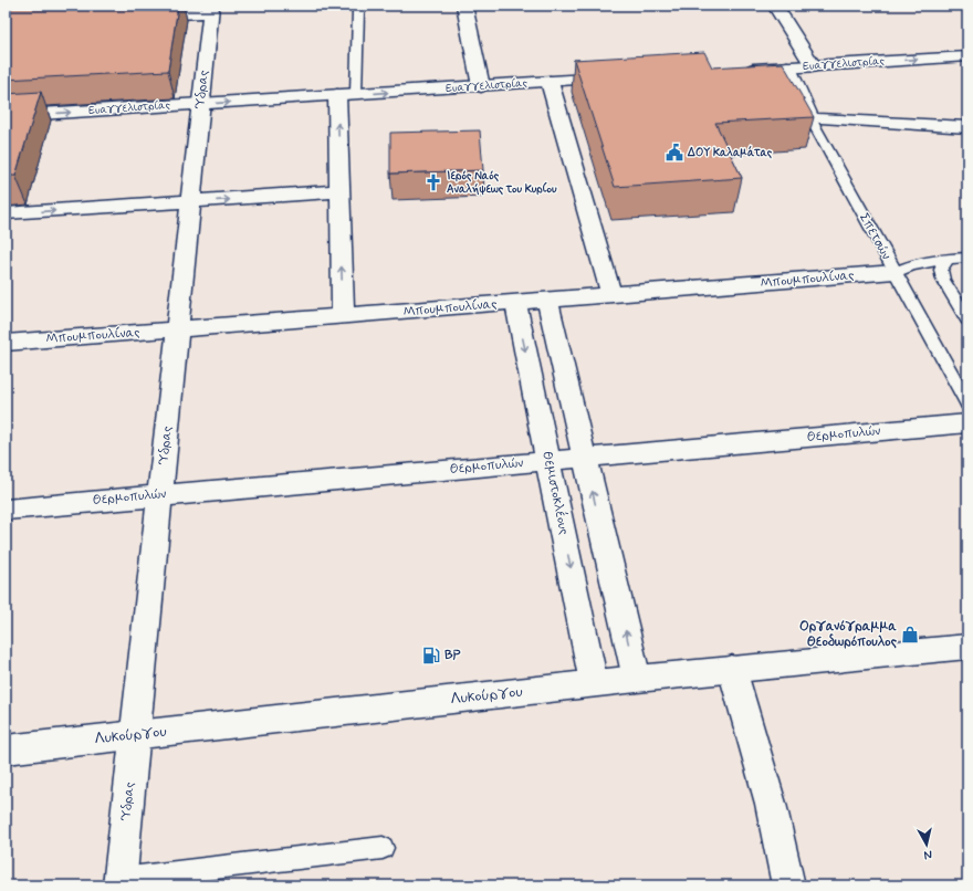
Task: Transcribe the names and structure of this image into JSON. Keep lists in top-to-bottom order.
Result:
{
  "streets": {
    "street": [
      "Ευαγγελιστρίας",
      "Ύδρας",
      "Σπετσών",
      "Μπουμπουλίνας",
      "Θερμοπυλών",
      "Θεμιστοκλέους",
      "Λυκούργου"
    ]
  },
  "crossings": [
    ["Ευαγγελιστρίας", "Ύδρας"],
    ["Ευαγγελιστρίας", "Σπετσών"],
    ["Ύδρας", "Μπουμπουλίνας"],
    ["Ύδρας", "Θερμοπυλών"],
    ["Ύδρας", "Λυκούργου"],
    ["Σπετσών", "Μπουμπουλίνας"],
    ["Μπουμπουλίνας", "Θεμιστοκλέους"],
    ["Θερμοπυλών", "Θεμιστοκλέους"],
    ["Θεμιστοκλέους", "Λυκούργου"]
  ],
  "places": {
    "public building": ["ΔΟΥ Καλαμάτας"],
    "church": ["Ιερός Ναός Αναλήψεως του Κυρίου"],
    "shop": ["Οργανόγραμμα Θεοδωρόπουλος"],
    "fuel station": ["BP"]
  },
  "north": "bottom"
}
